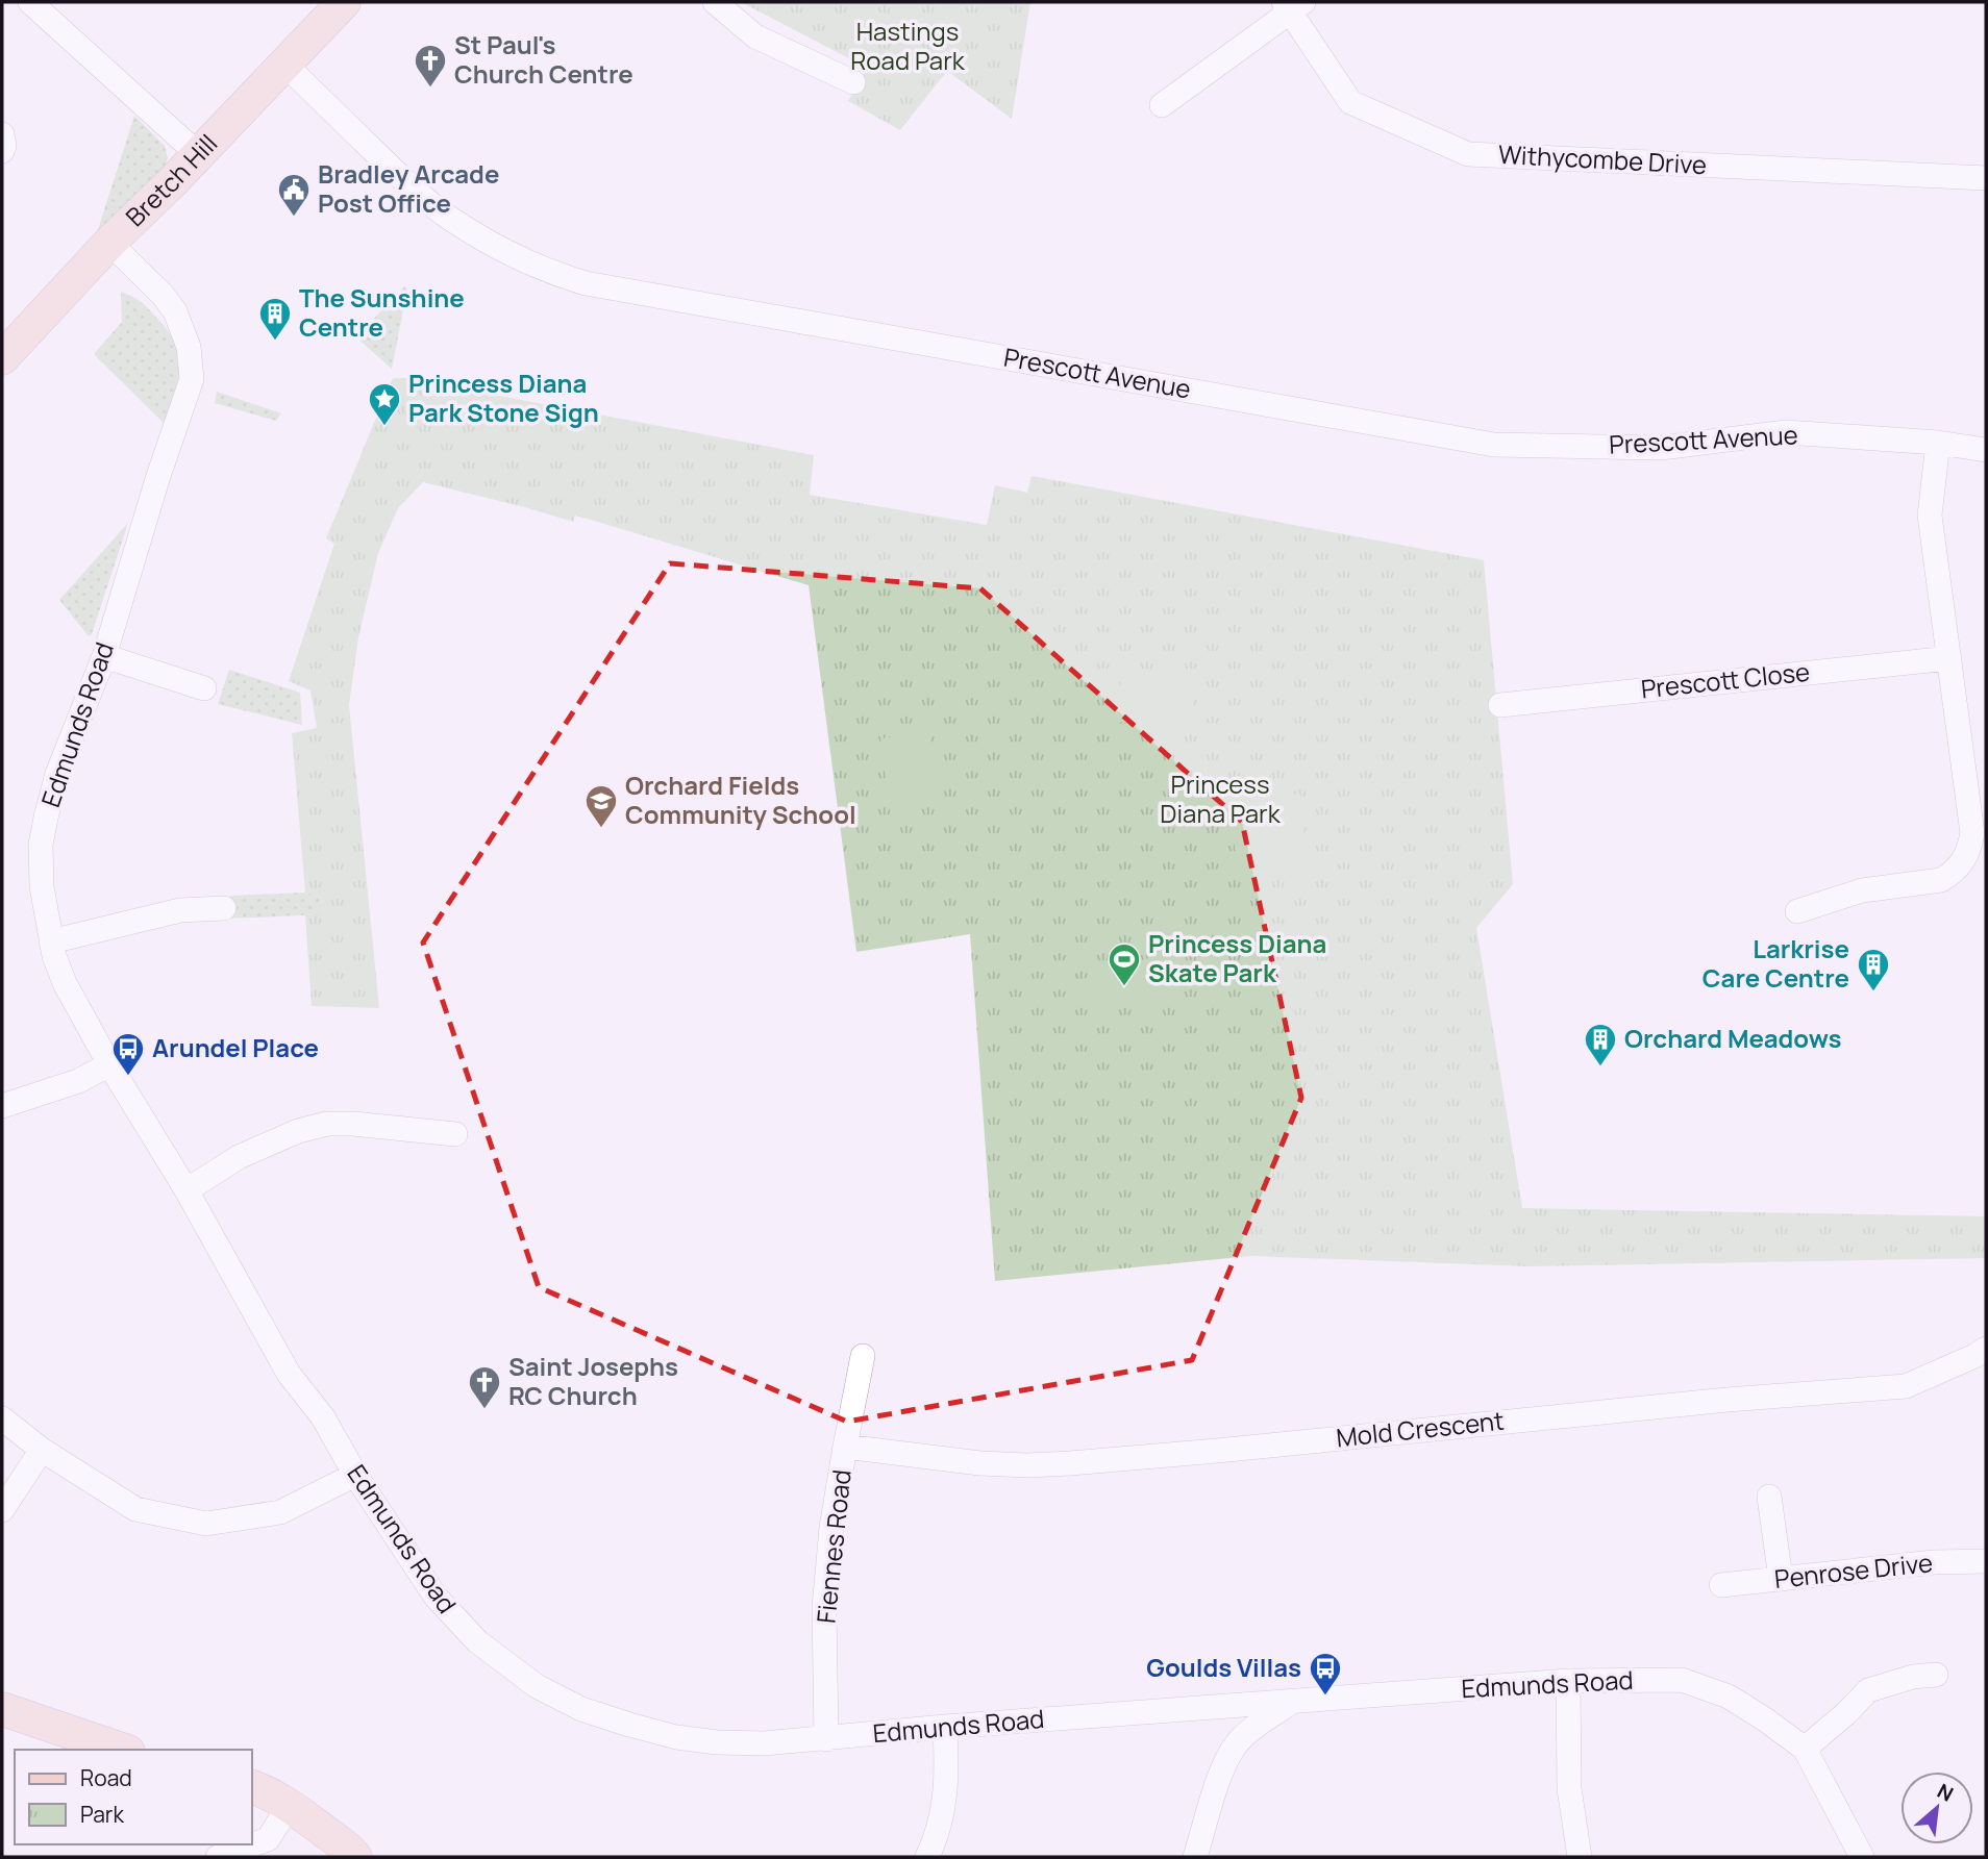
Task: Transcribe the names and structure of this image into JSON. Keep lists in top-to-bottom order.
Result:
{
  "streets": {
    "street": [
      "Withycombe Drive",
      "Bretch Hill",
      "Prescott Avenue",
      "Prescott Close",
      "Edmunds Road",
      "Mold Crescent",
      "Fiennes Road",
      "Penrose Drive"
    ]
  },
  "crossings": [
    ["Bretch Hill", "Prescott Avenue"],
    ["Bretch Hill", "Edmunds Road"],
    ["Edmunds Road", "Fiennes Road"],
    ["Mold Crescent", "Fiennes Road"]
  ],
  "parks": ["Hastings Road Park", "Princess Diana Park"],
  "places": {
    "church": ["St Paul's Church Centre", "Saint Josephs RC Church"],
    "public building": ["Bradley Arcade Post Office"],
    "building": ["The Sunshine Centre", "Larkrise Care Centre", "Orchard Meadows"],
    "place": ["Princess Diana Park Stone Sign"],
    "school or university": ["Orchard Fields Community School"],
    "sports": ["Princess Diana Skate Park"],
    "bus stop": ["Arundel Place", "Goulds Villas"]
  },
  "legend": ["Road", "Park"],
  "north": "top right"
}
